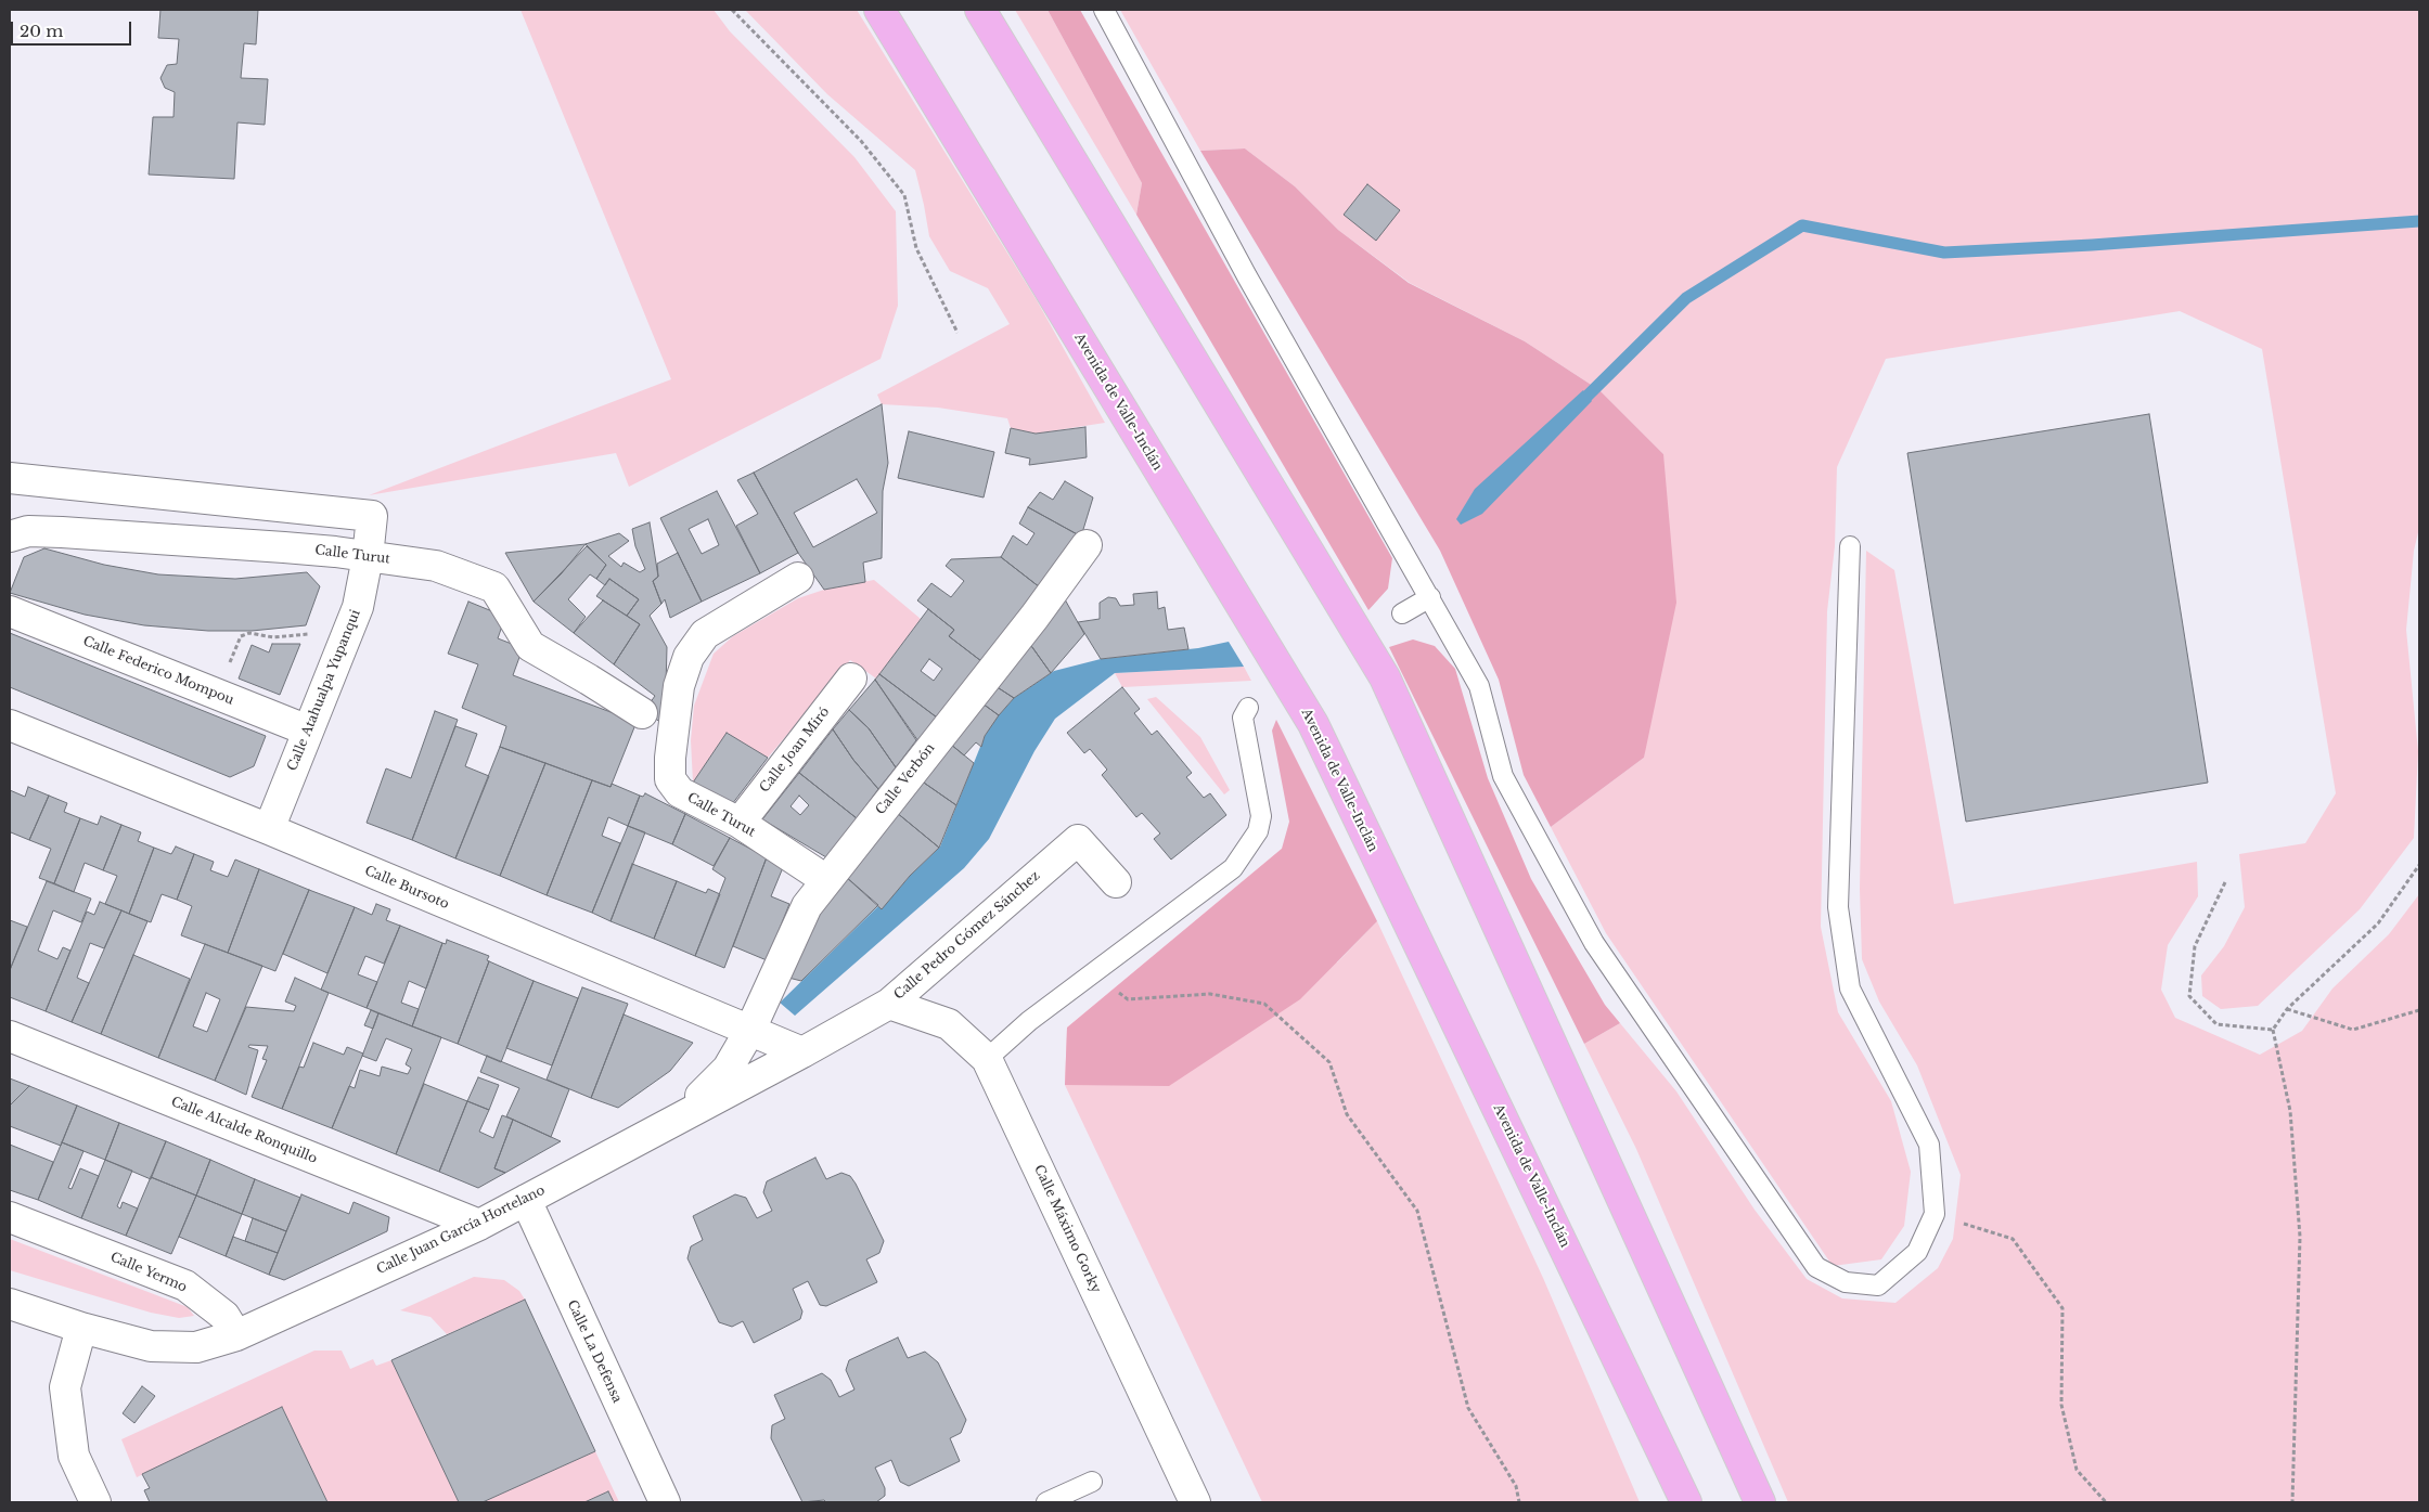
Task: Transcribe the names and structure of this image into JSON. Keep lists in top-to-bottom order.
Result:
{
  "streets": {
    "main road": ["Avenida de Valle-Inclán"],
    "street": [
      "Calle Turut",
      "Calle Federico Mompou",
      "Calle Atahualpa Yupanqui",
      "Calle Joan Miró",
      "Calle Verbón",
      "Calle Bursoto",
      "Calle Pedro Gómez Sánchez",
      "Calle Alcalde Ronquillo",
      "Calle Máximo Gorky",
      "Calle Juan García Hortelano",
      "Calle Yermo",
      "Calle La Defensa"
    ]
  },
  "crossings": [
    ["Calle Turut", "Calle Atahualpa Yupanqui"],
    ["Calle Turut", "Calle Joan Miró"],
    ["Calle Turut", "Calle Verbón"],
    ["Calle Federico Mompou", "Calle Atahualpa Yupanqui"],
    ["Calle Atahualpa Yupanqui", "Calle Bursoto"],
    ["Calle Verbón", "Calle Bursoto"],
    ["Calle Verbón", "Calle Juan García Hortelano"],
    ["Calle Bursoto", "Calle Pedro Gómez Sánchez"],
    ["Calle Bursoto", "Calle Juan García Hortelano"],
    ["Calle Pedro Gómez Sánchez", "Calle Máximo Gorky"],
    ["Calle Pedro Gómez Sánchez", "Calle Juan García Hortelano"],
    ["Calle Alcalde Ronquillo", "Calle Juan García Hortelano"],
    ["Calle Juan García Hortelano", "Calle Yermo"],
    ["Calle Juan García Hortelano", "Calle La Defensa"]
  ],
  "scale_bar": "20 m"
}
